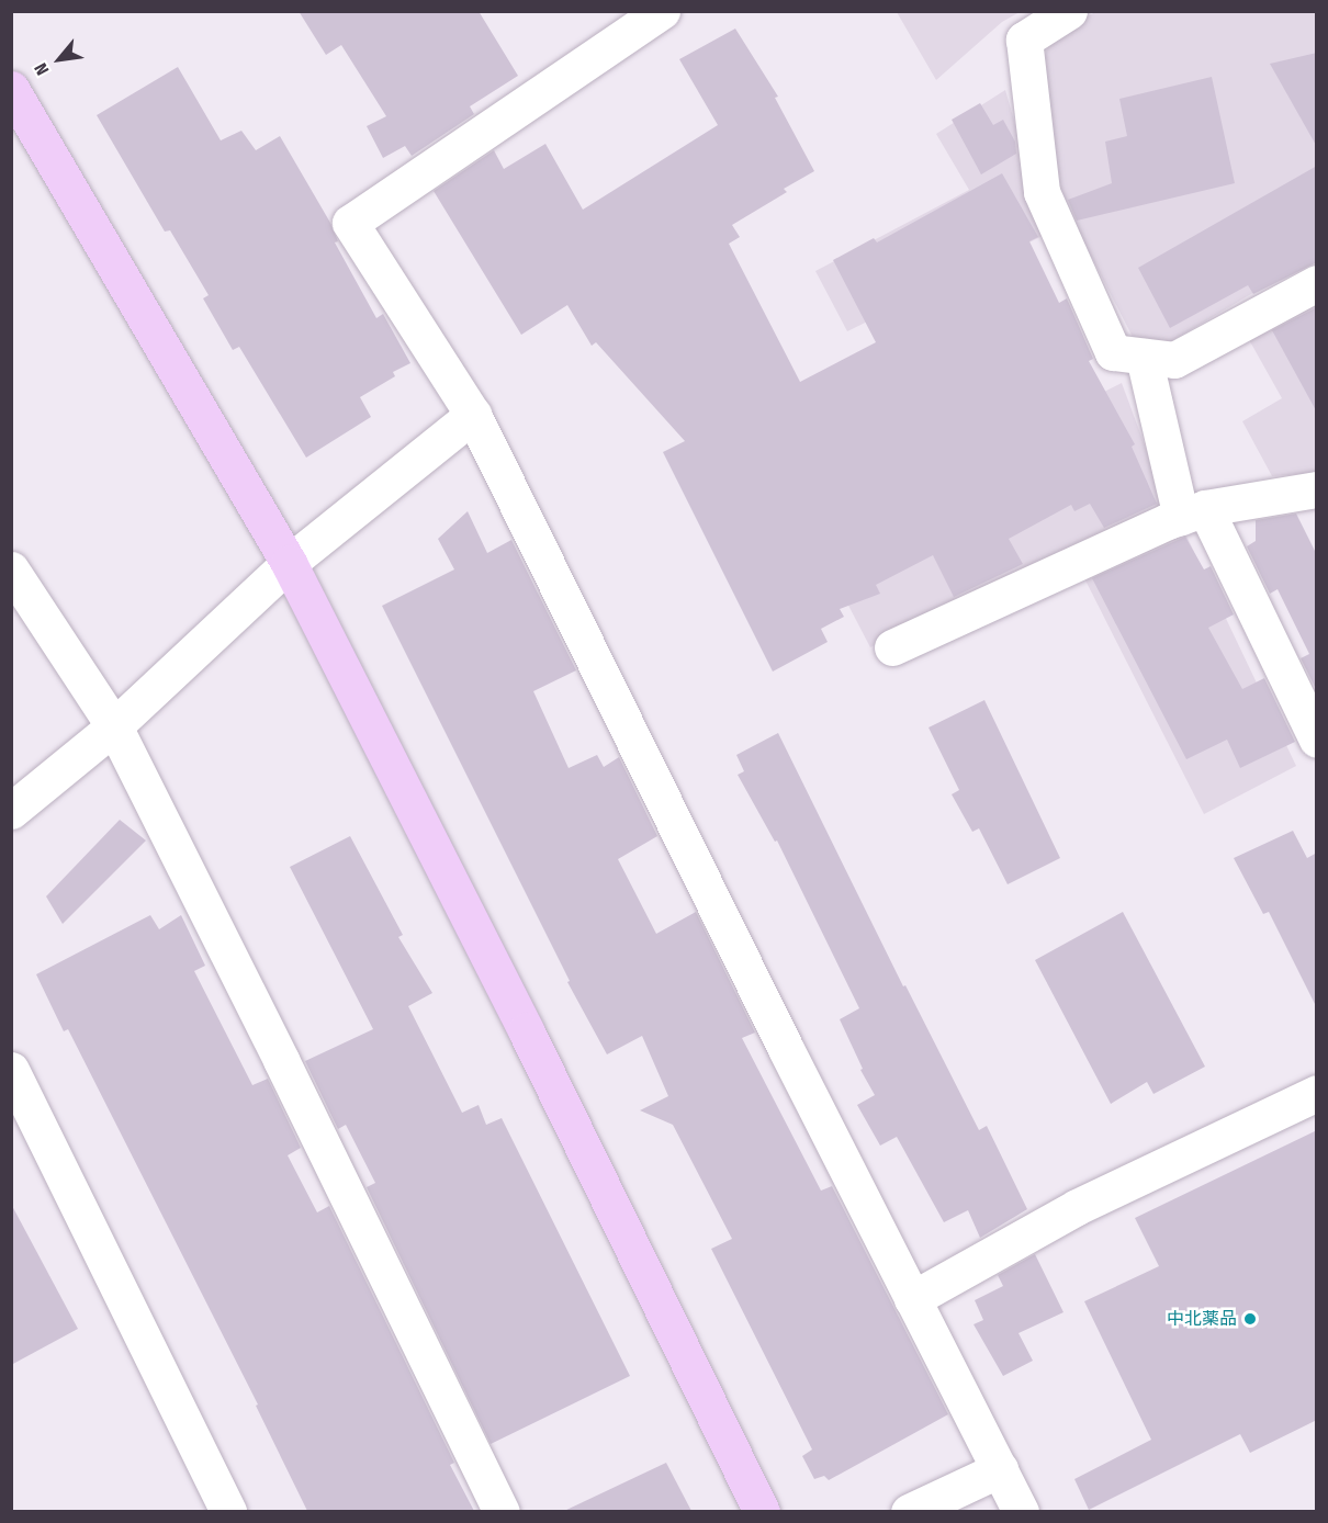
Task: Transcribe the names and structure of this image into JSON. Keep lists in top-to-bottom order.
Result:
{
  "places": ["中北薬品"],
  "north": "bottom left"
}
